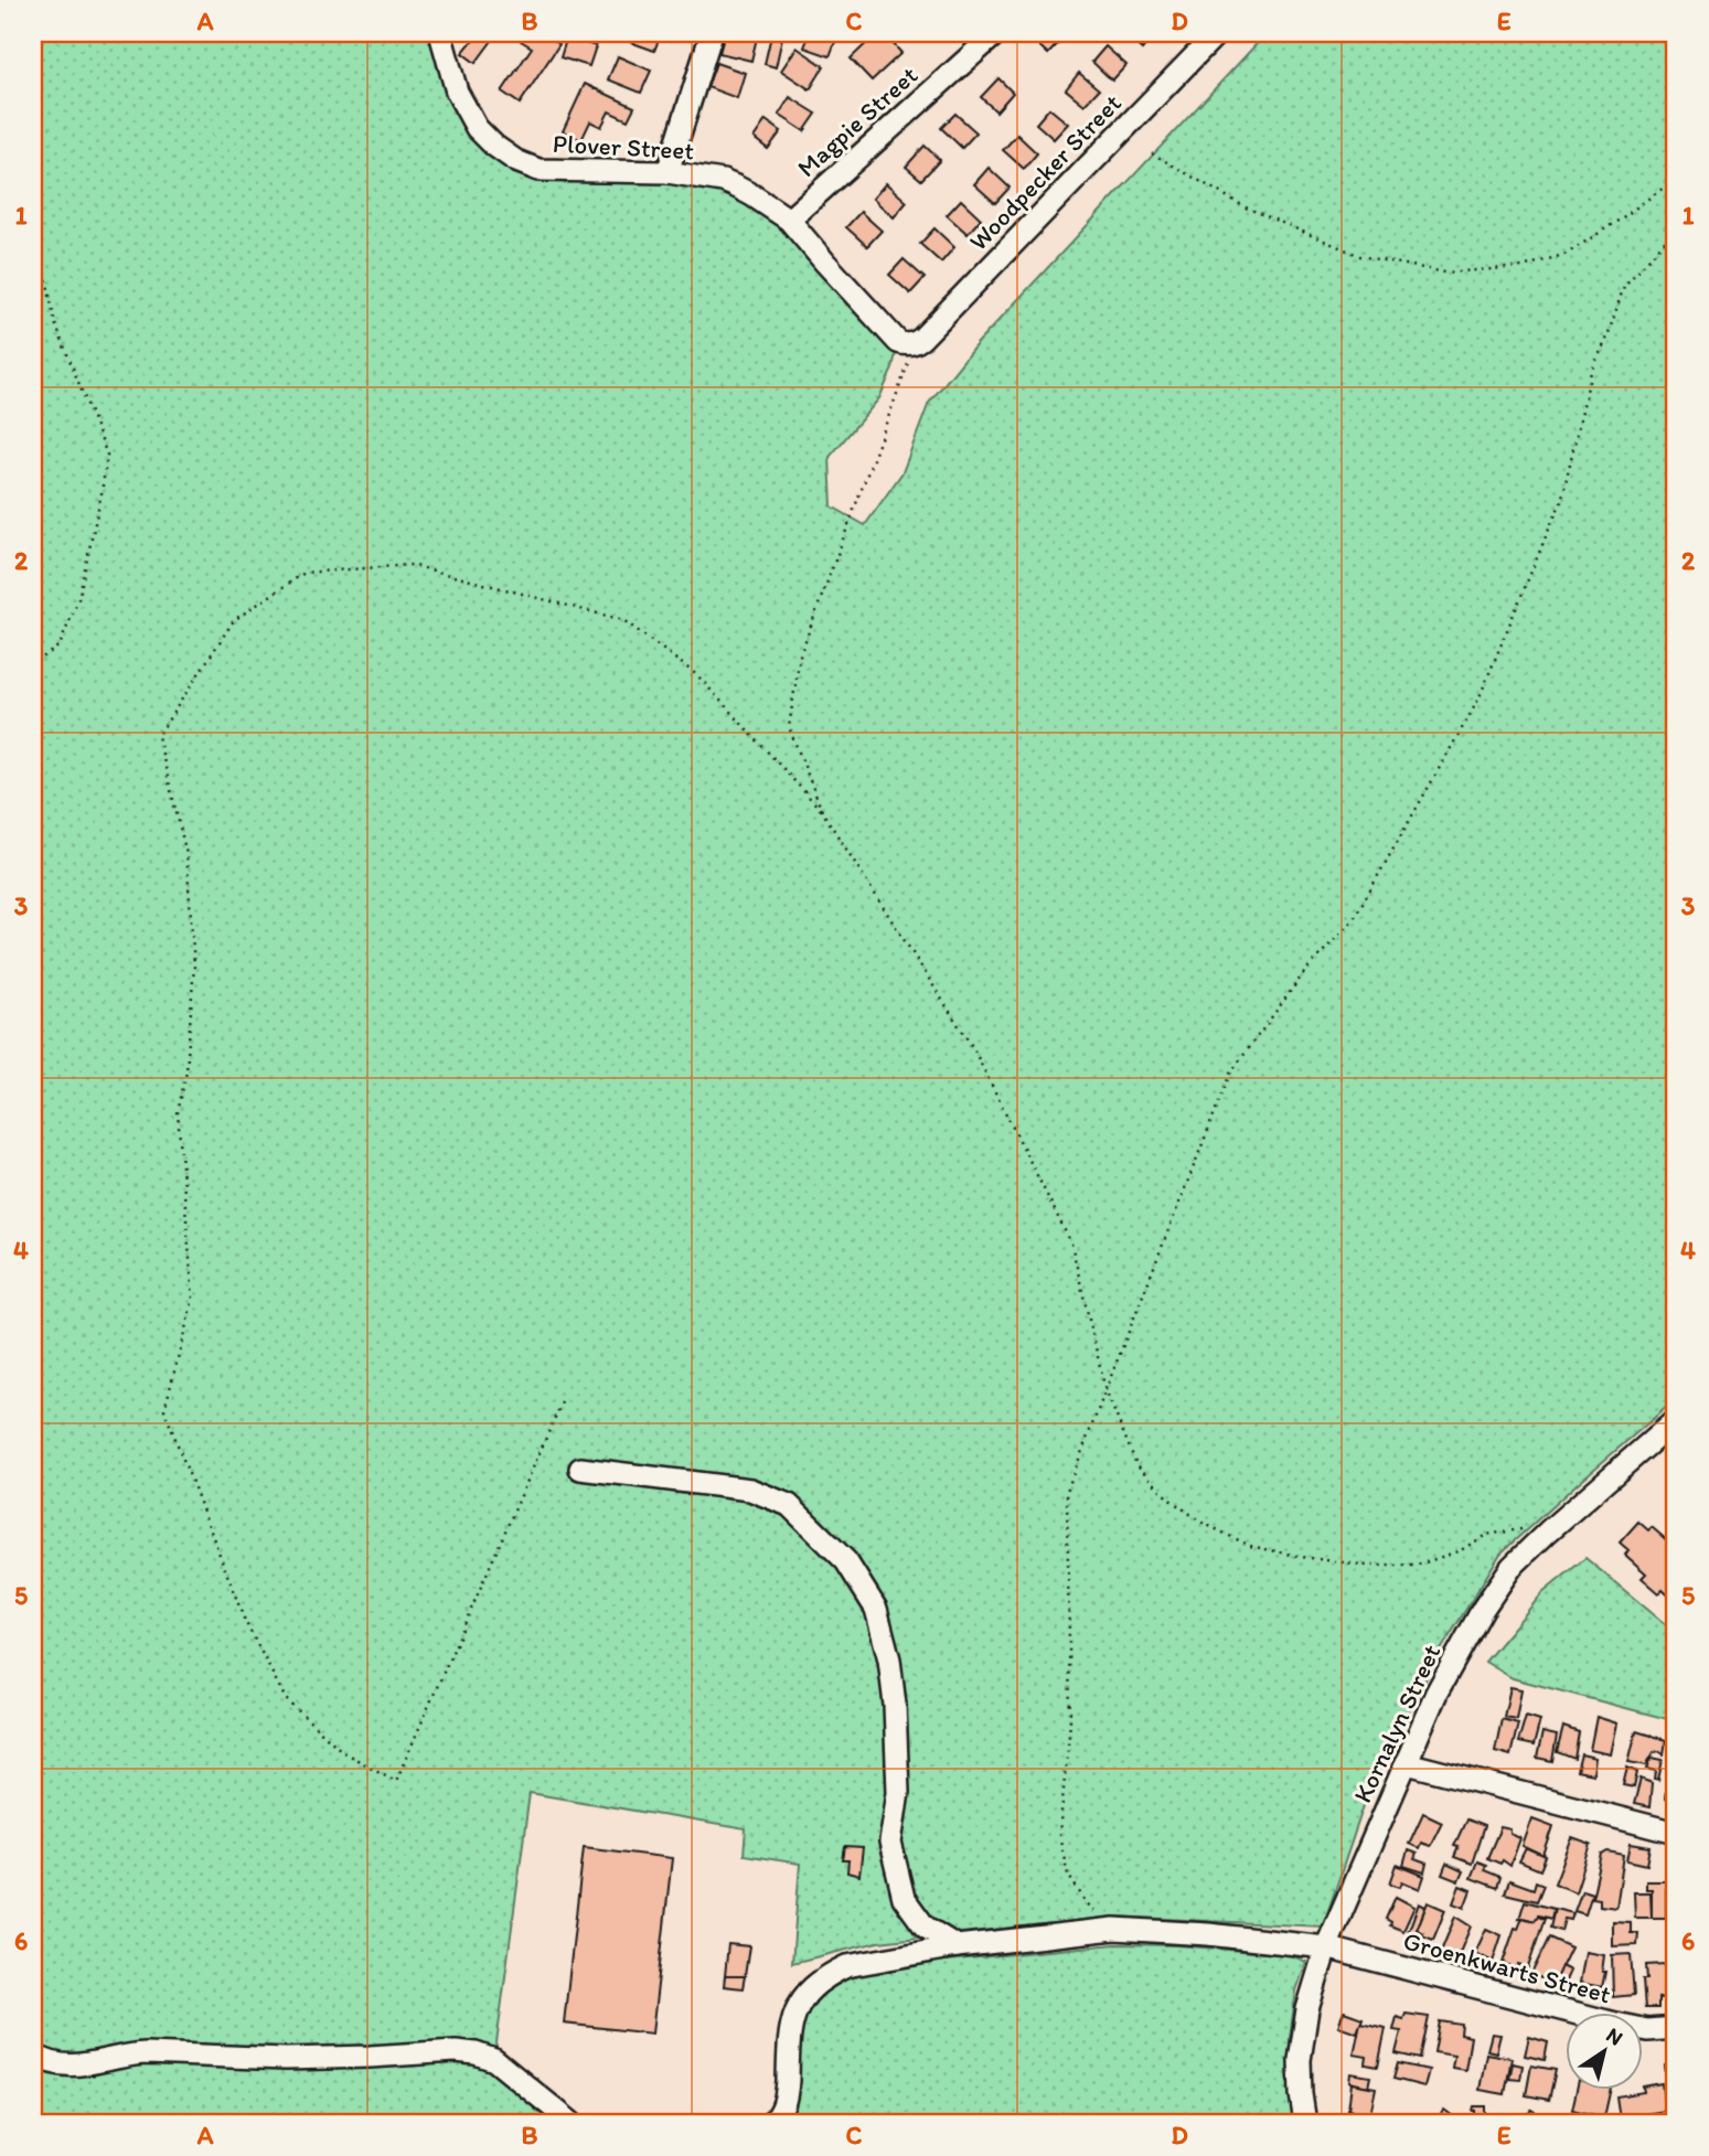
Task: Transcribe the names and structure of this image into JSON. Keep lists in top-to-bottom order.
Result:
{
  "streets": {
    "street": [
      "Magpie Street",
      "Plover Street",
      "Woodpecker Street",
      "Kornalyn Street",
      "Groenkwarts Street"
    ]
  },
  "crossings": [
    ["Magpie Street", "Plover Street"],
    ["Plover Street", "Woodpecker Street"],
    ["Kornalyn Street", "Groenkwarts Street"]
  ],
  "north": "top right",
  "grid": {
    "columns": [
      "A",
      "B",
      "C",
      "D",
      "E"
    ],
    "rows": [
      "1",
      "2",
      "3",
      "4",
      "5",
      "6"
    ]
  }
}
